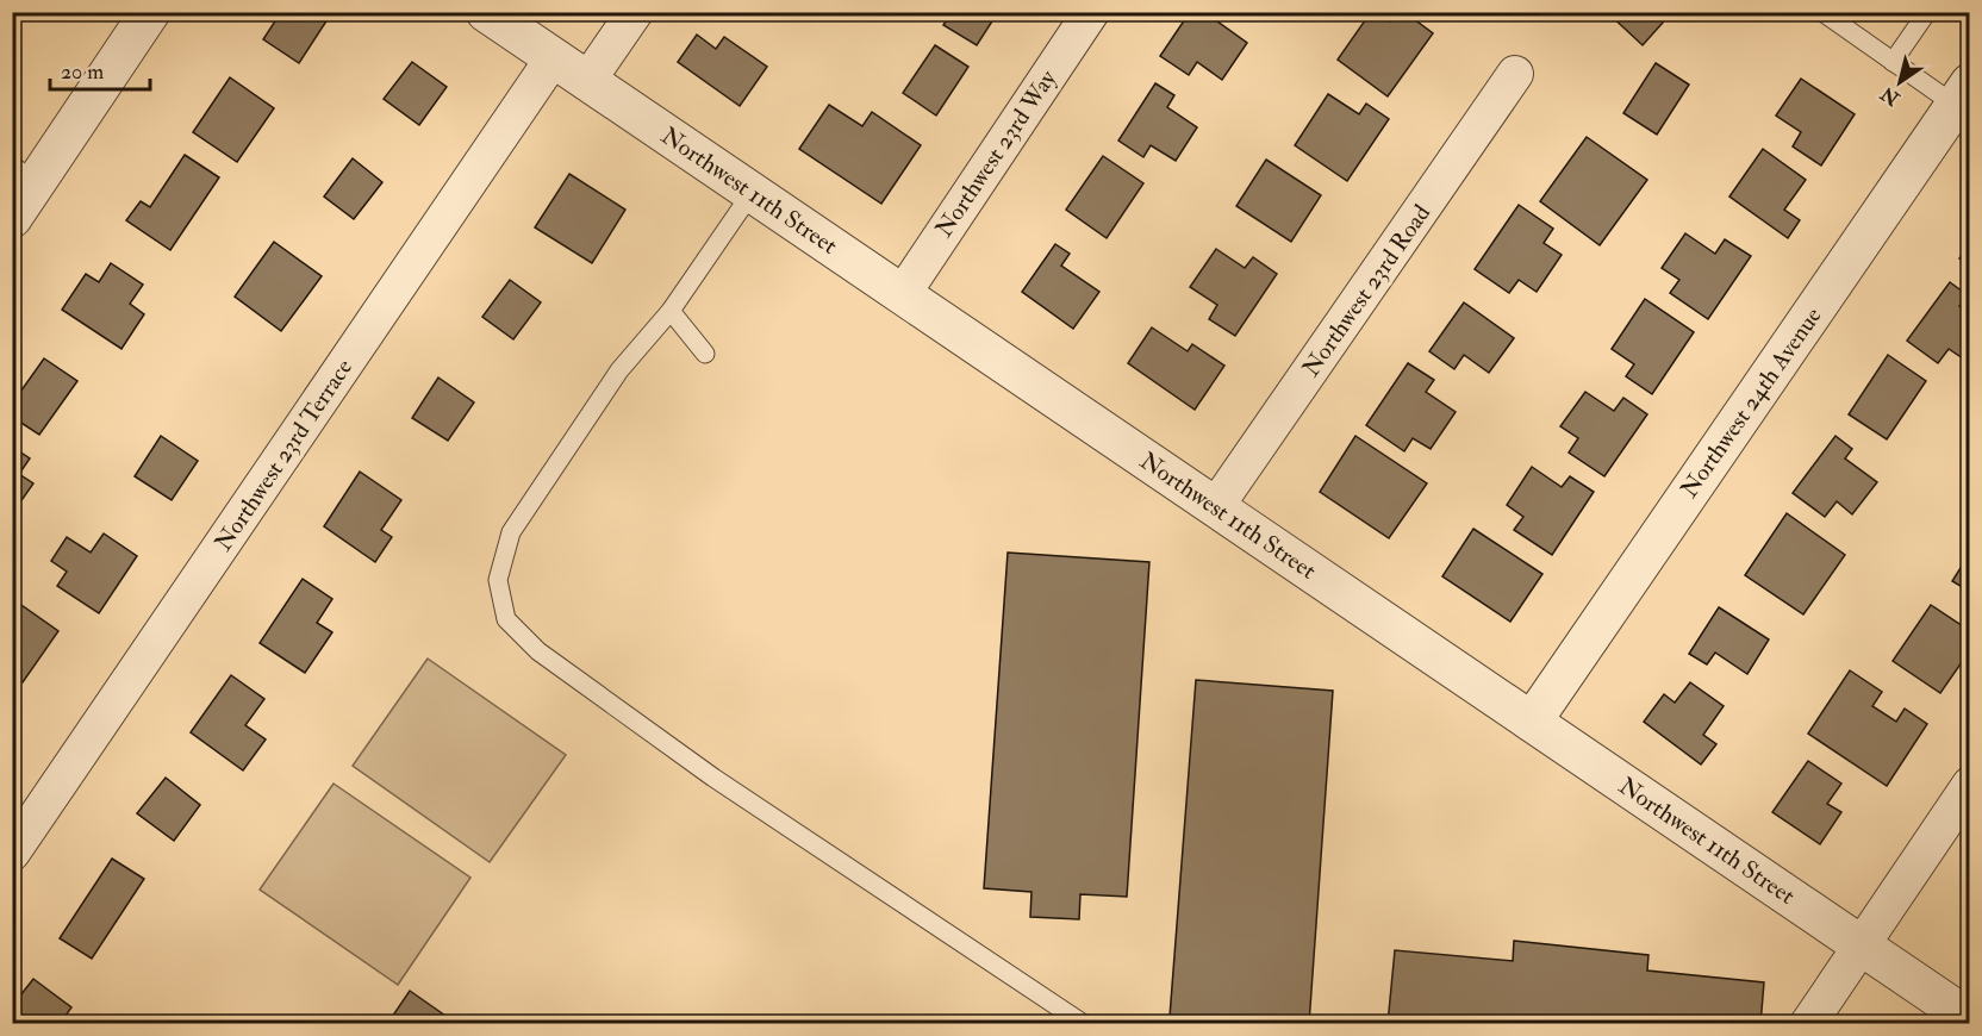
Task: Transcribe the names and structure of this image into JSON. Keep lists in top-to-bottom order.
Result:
{
  "streets": {
    "street": [
      "Northwest 23rd Way",
      "Northwest 11th Street",
      "Northwest 23rd Road",
      "Northwest 24th Avenue",
      "Northwest 23rd Terrace"
    ]
  },
  "crossings": [
    ["Northwest 23rd Way", "Northwest 11th Street"],
    ["Northwest 11th Street", "Northwest 23rd Road"],
    ["Northwest 11th Street", "Northwest 24th Avenue"],
    ["Northwest 11th Street", "Northwest 23rd Terrace"]
  ],
  "scale_bar": "20 m",
  "north": "bottom left"
}
